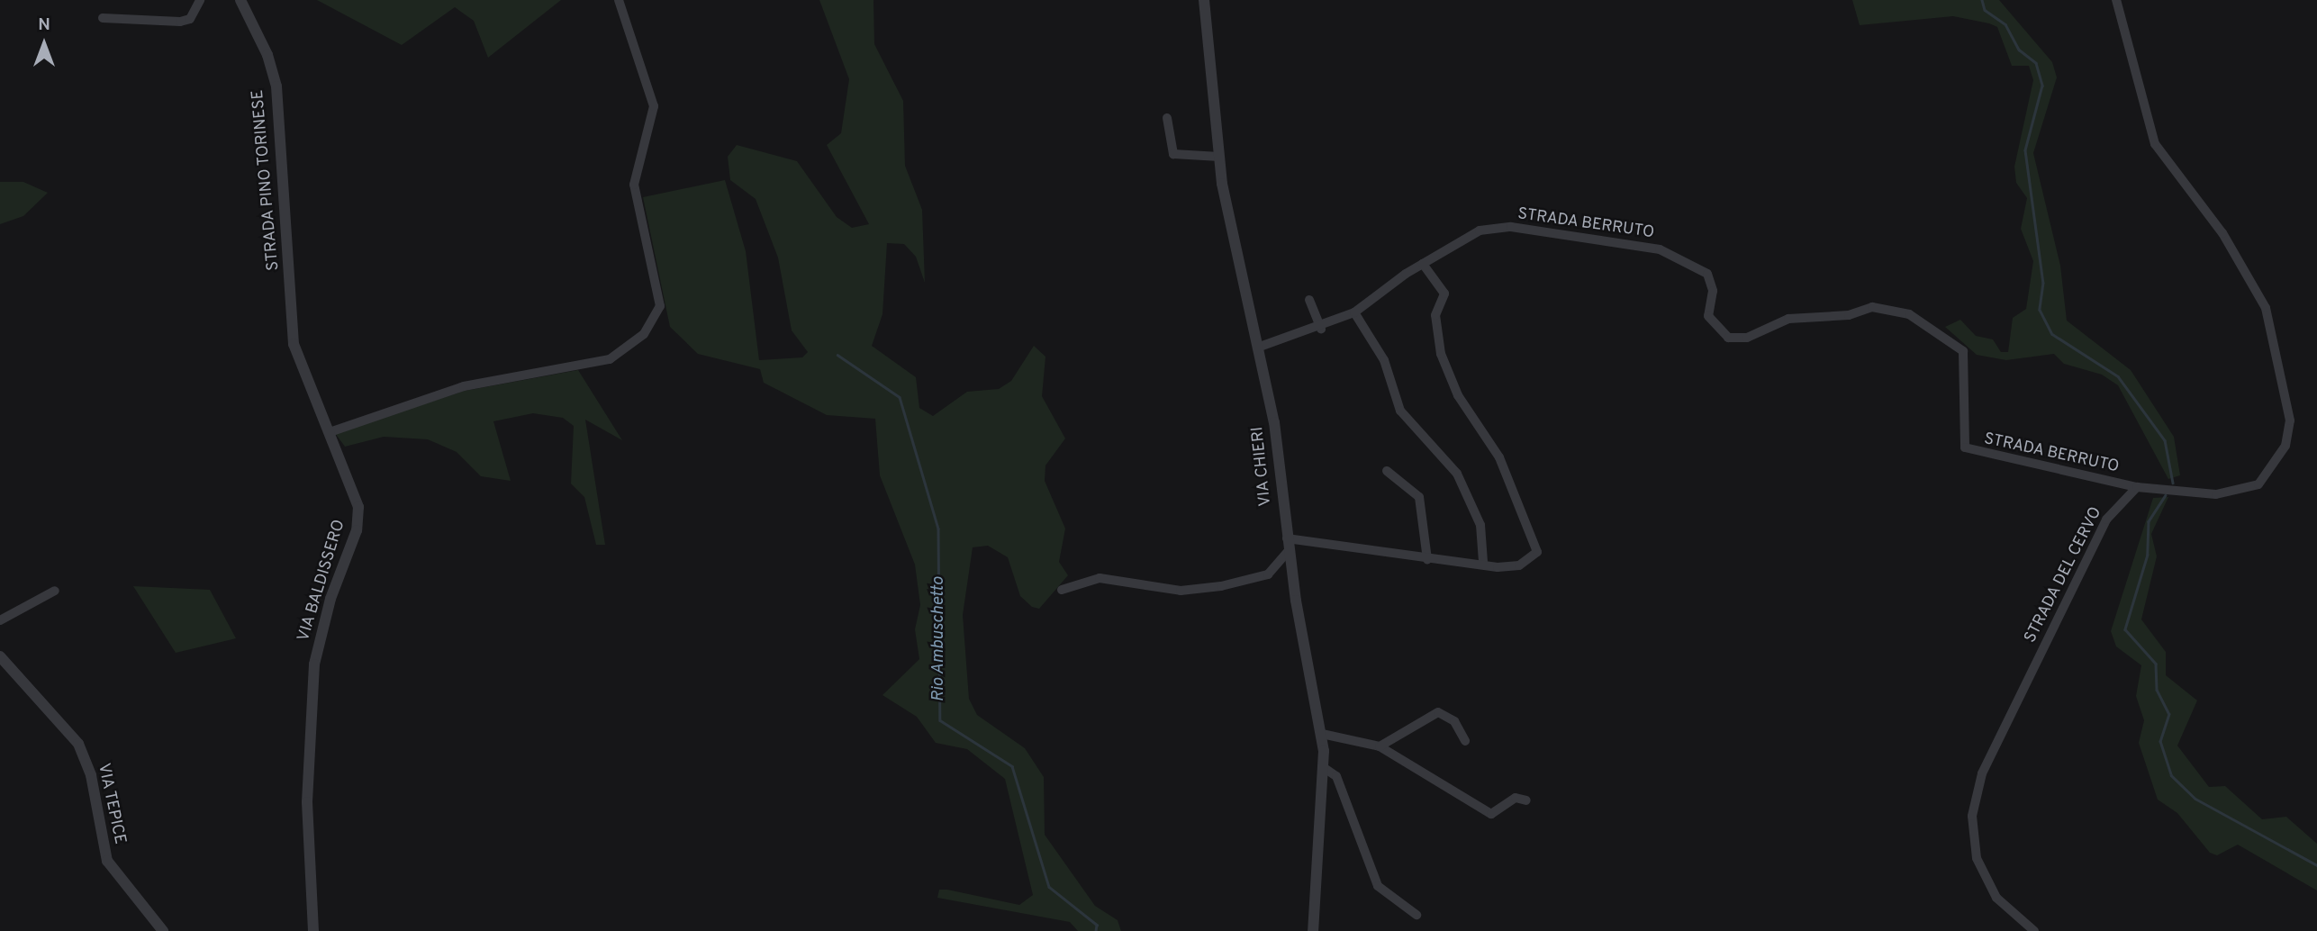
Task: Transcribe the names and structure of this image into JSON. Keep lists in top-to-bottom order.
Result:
{
  "streets": {
    "street": [
      "STRADA PINO TORINESE",
      "STRADA BERRUTO",
      "VIA CHIERI",
      "STRADA DEL CERVO",
      "VIA BALDISSERO",
      "VIA TEPICE"
    ]
  },
  "crossings": [
    ["STRADA PINO TORINESE", "VIA BALDISSERO"],
    ["STRADA BERRUTO", "VIA CHIERI"],
    ["STRADA BERRUTO", "STRADA DEL CERVO"]
  ],
  "water": ["Rio Ambuschetto"],
  "north": "top"
}
